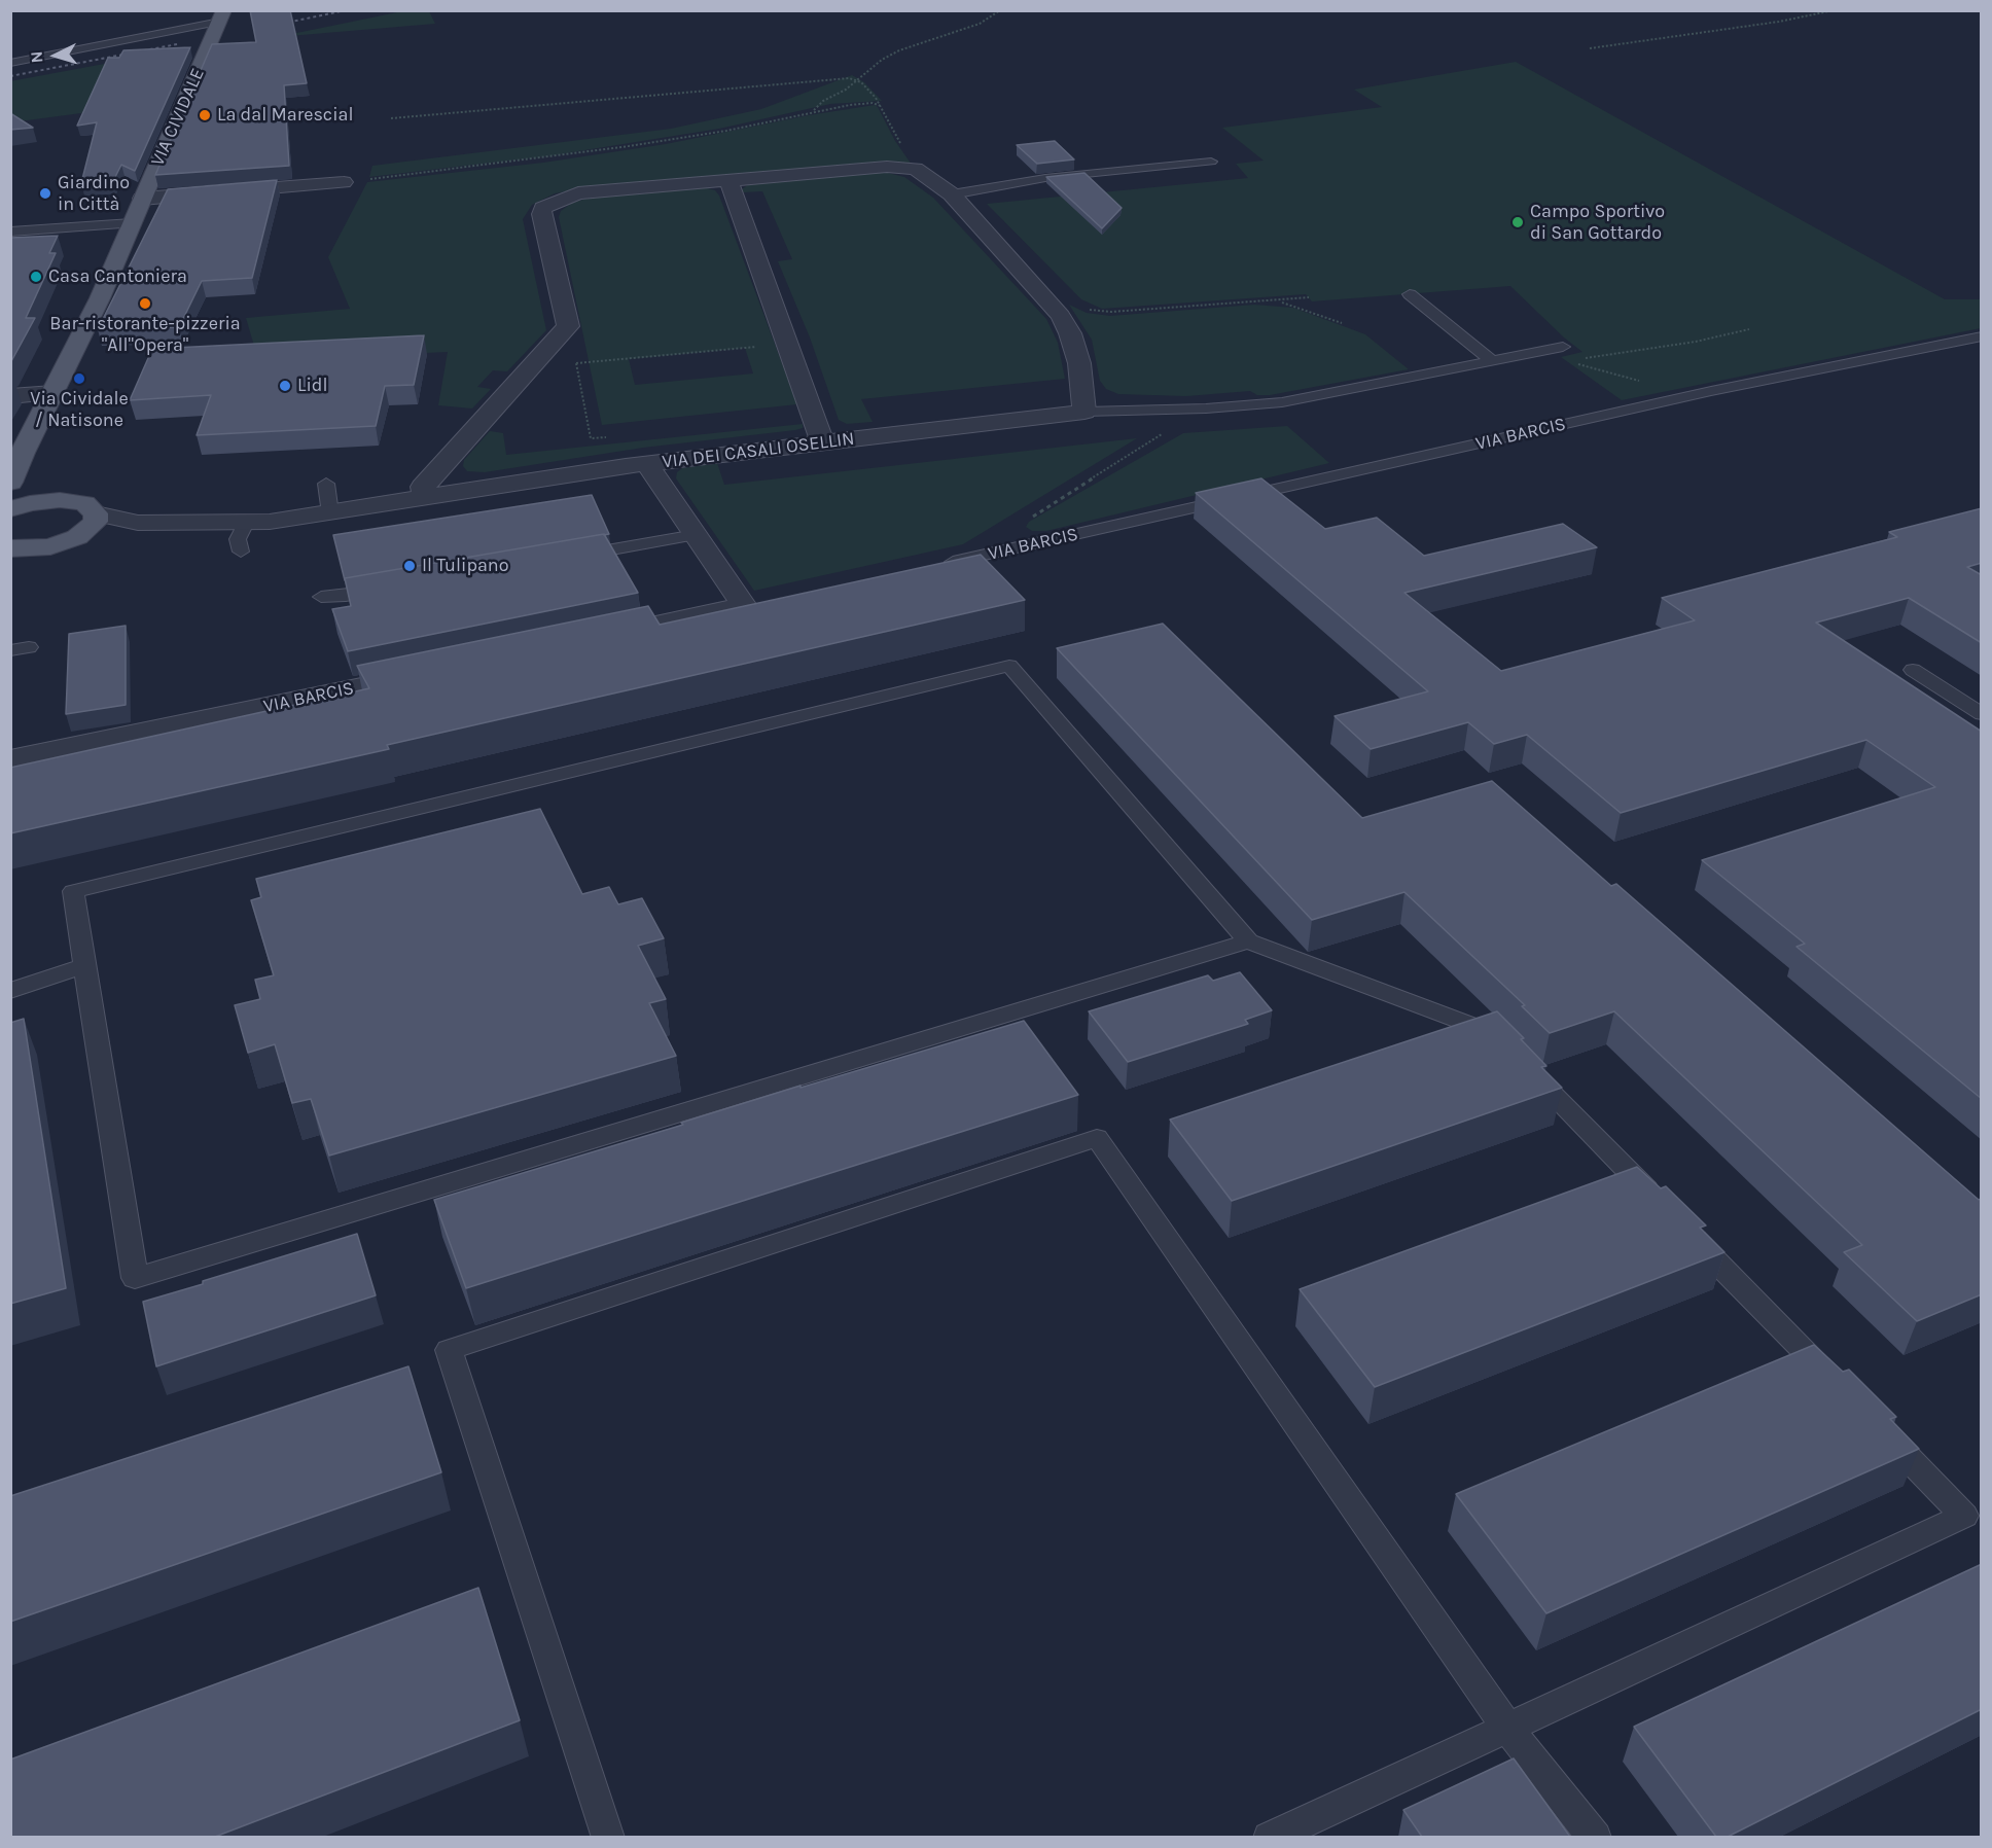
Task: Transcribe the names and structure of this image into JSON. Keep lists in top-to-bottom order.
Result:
{
  "streets": {
    "main road": ["VIA CIVIDALE"],
    "street": ["VIA BARCIS", "VIA DEI CASALI OSELLIN"]
  },
  "places": [
    "La dal Marescial",
    "Giardino in Città",
    "Campo Sportivo di San Gottardo",
    "Casa Cantoniera",
    "Bar-ristorante-pizzeria \"All\"Opera\"",
    "Via Cividale / Natisone",
    "Lidl",
    "Il Tulipano"
  ],
  "north": "left"
}
